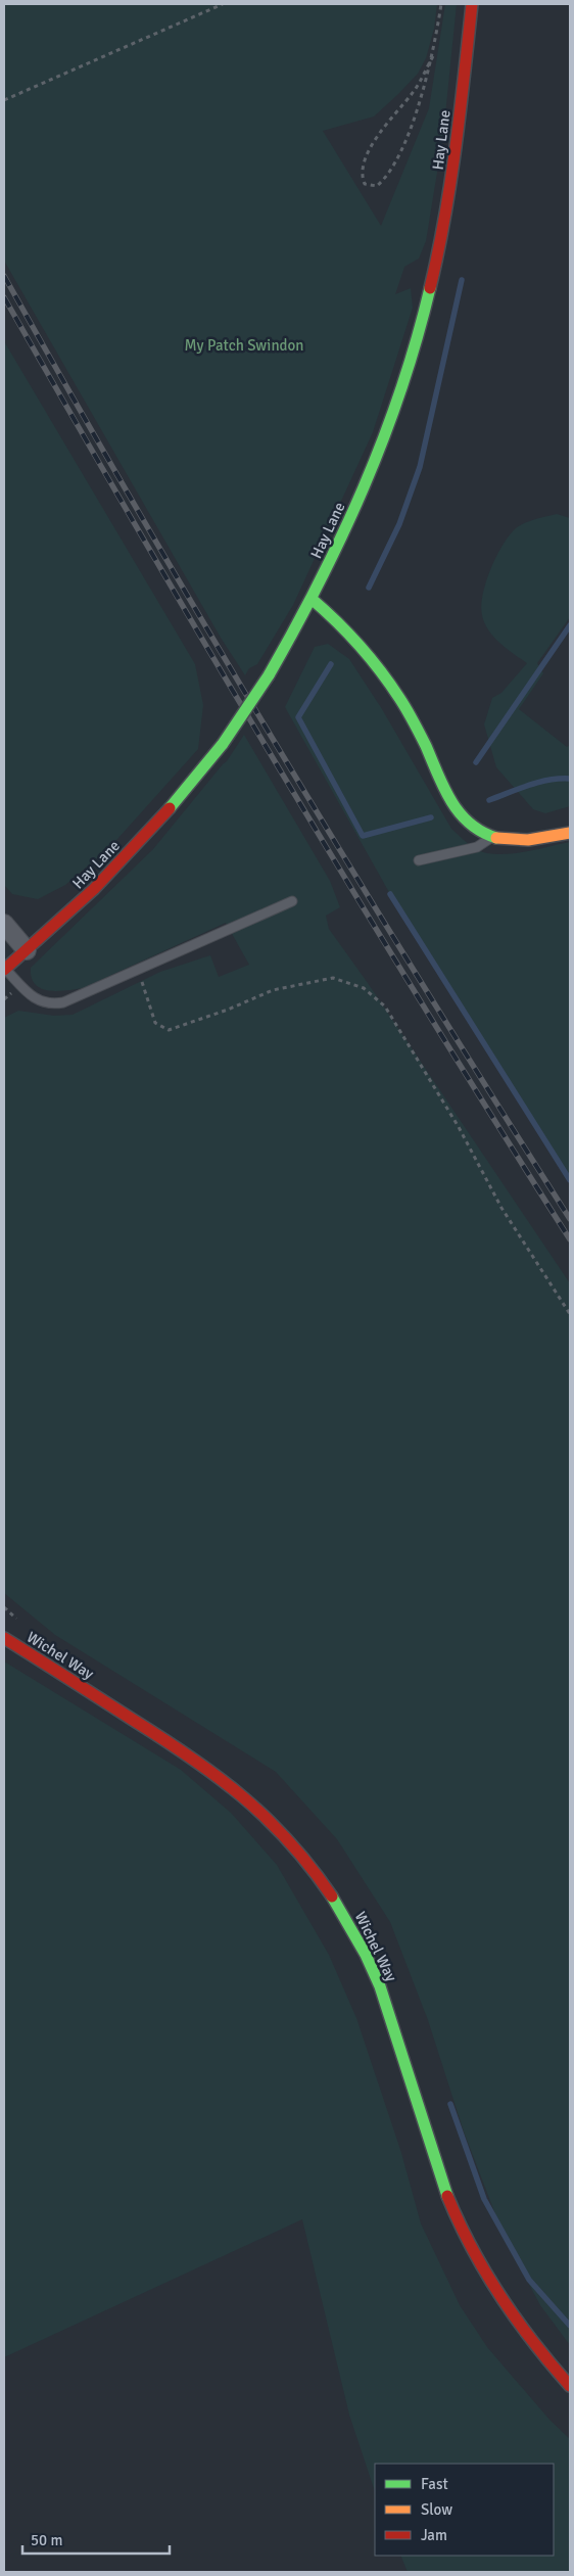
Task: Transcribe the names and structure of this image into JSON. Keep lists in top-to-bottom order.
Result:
{
  "streets": {
    "street": ["Hay Lane", "Wichel Way"]
  },
  "parks": ["My Patch Swindon"],
  "legend": ["Fast", "Slow", "Jam"],
  "scale_bar": "50 m"
}
